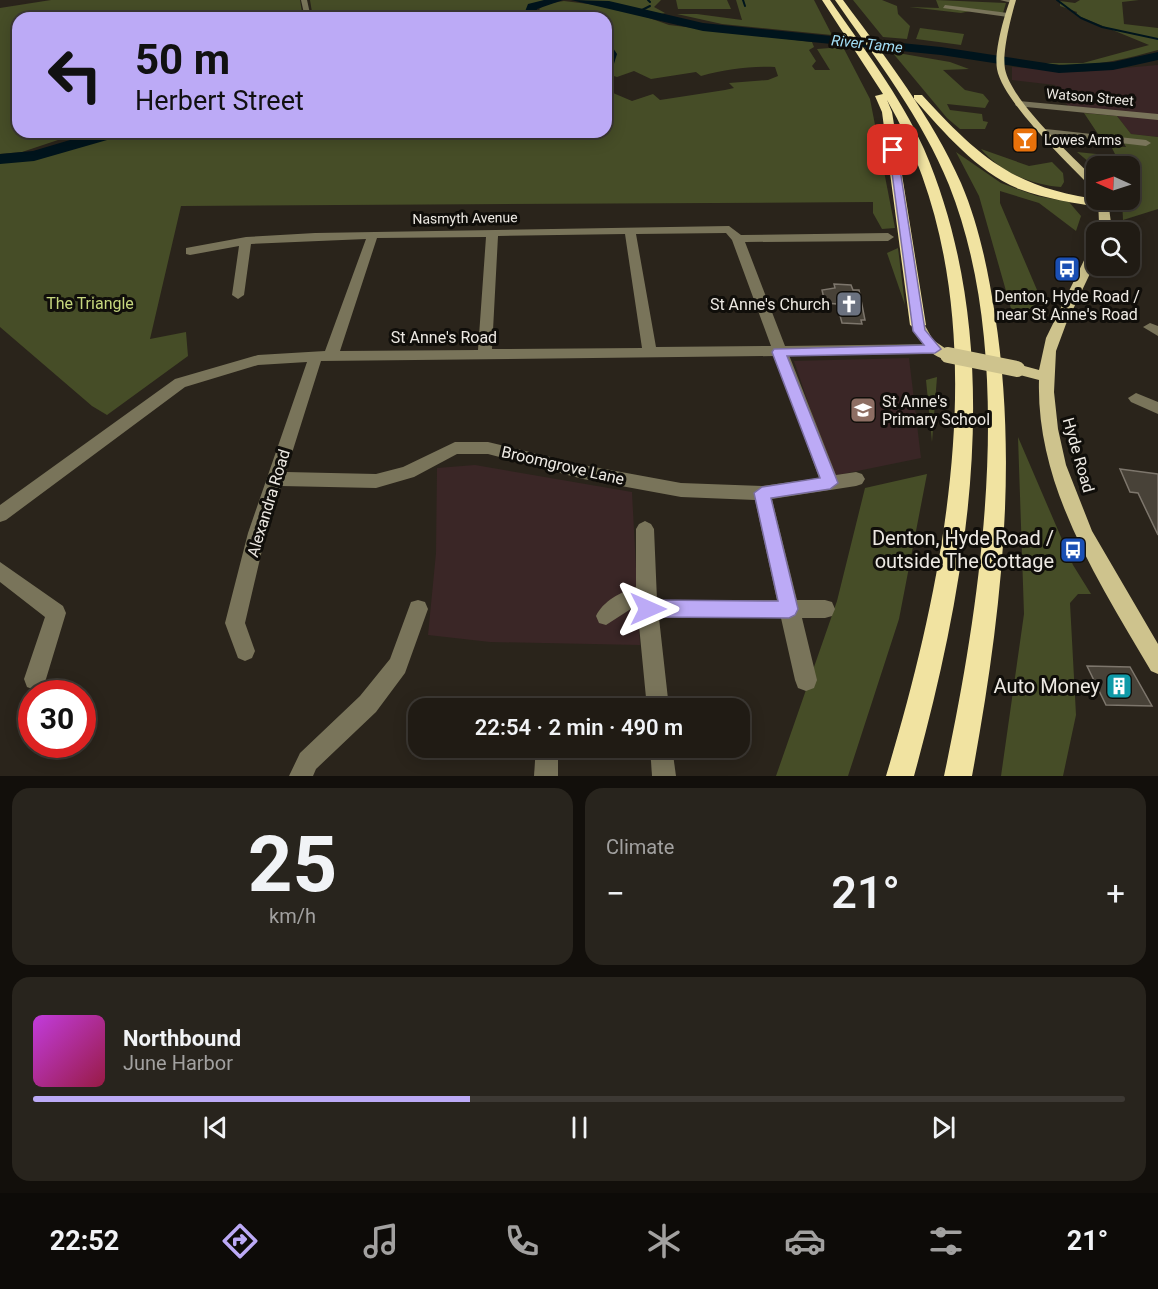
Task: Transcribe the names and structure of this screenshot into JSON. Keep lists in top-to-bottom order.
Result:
{
  "streets": {
    "main road": ["St Anne's Road", "Hyde Road"],
    "street": [
      "Watson Street",
      "Nasmyth Avenue",
      "Broomgrove Lane",
      "Alexandra Road"
    ]
  },
  "crossings": [
    ["Nasmyth Avenue", "Alexandra Road"],
    ["St Anne's Road", "Hyde Road"],
    ["St Anne's Road", "Alexandra Road"],
    ["Broomgrove Lane", "Alexandra Road"]
  ],
  "water": ["River Tame"],
  "parks": ["The Triangle"],
  "places": {
    "bar": ["Lowes Arms"],
    "bus stop": ["Denton, Hyde Road / near St Anne's Road", "Denton, Hyde Road / outside The Cottage"],
    "church": ["St Anne's Church"],
    "school or university": ["St Anne's Primary School"],
    "building": ["Auto Money"]
  },
  "north": "left",
  "page": {
    "turn": ["50 m", "Herbert Street"],
    "limit": "30",
    "trip": "22:54 · 2 min · 490 m",
    "tile": [
      ["25", "km/h"],
      "Climate"
    ],
    "heat": ["−", "21°", "+"],
    "song": ["Northbound", "June Harbor"],
    "tabs": ["22:52", "21°"]
  }
}
